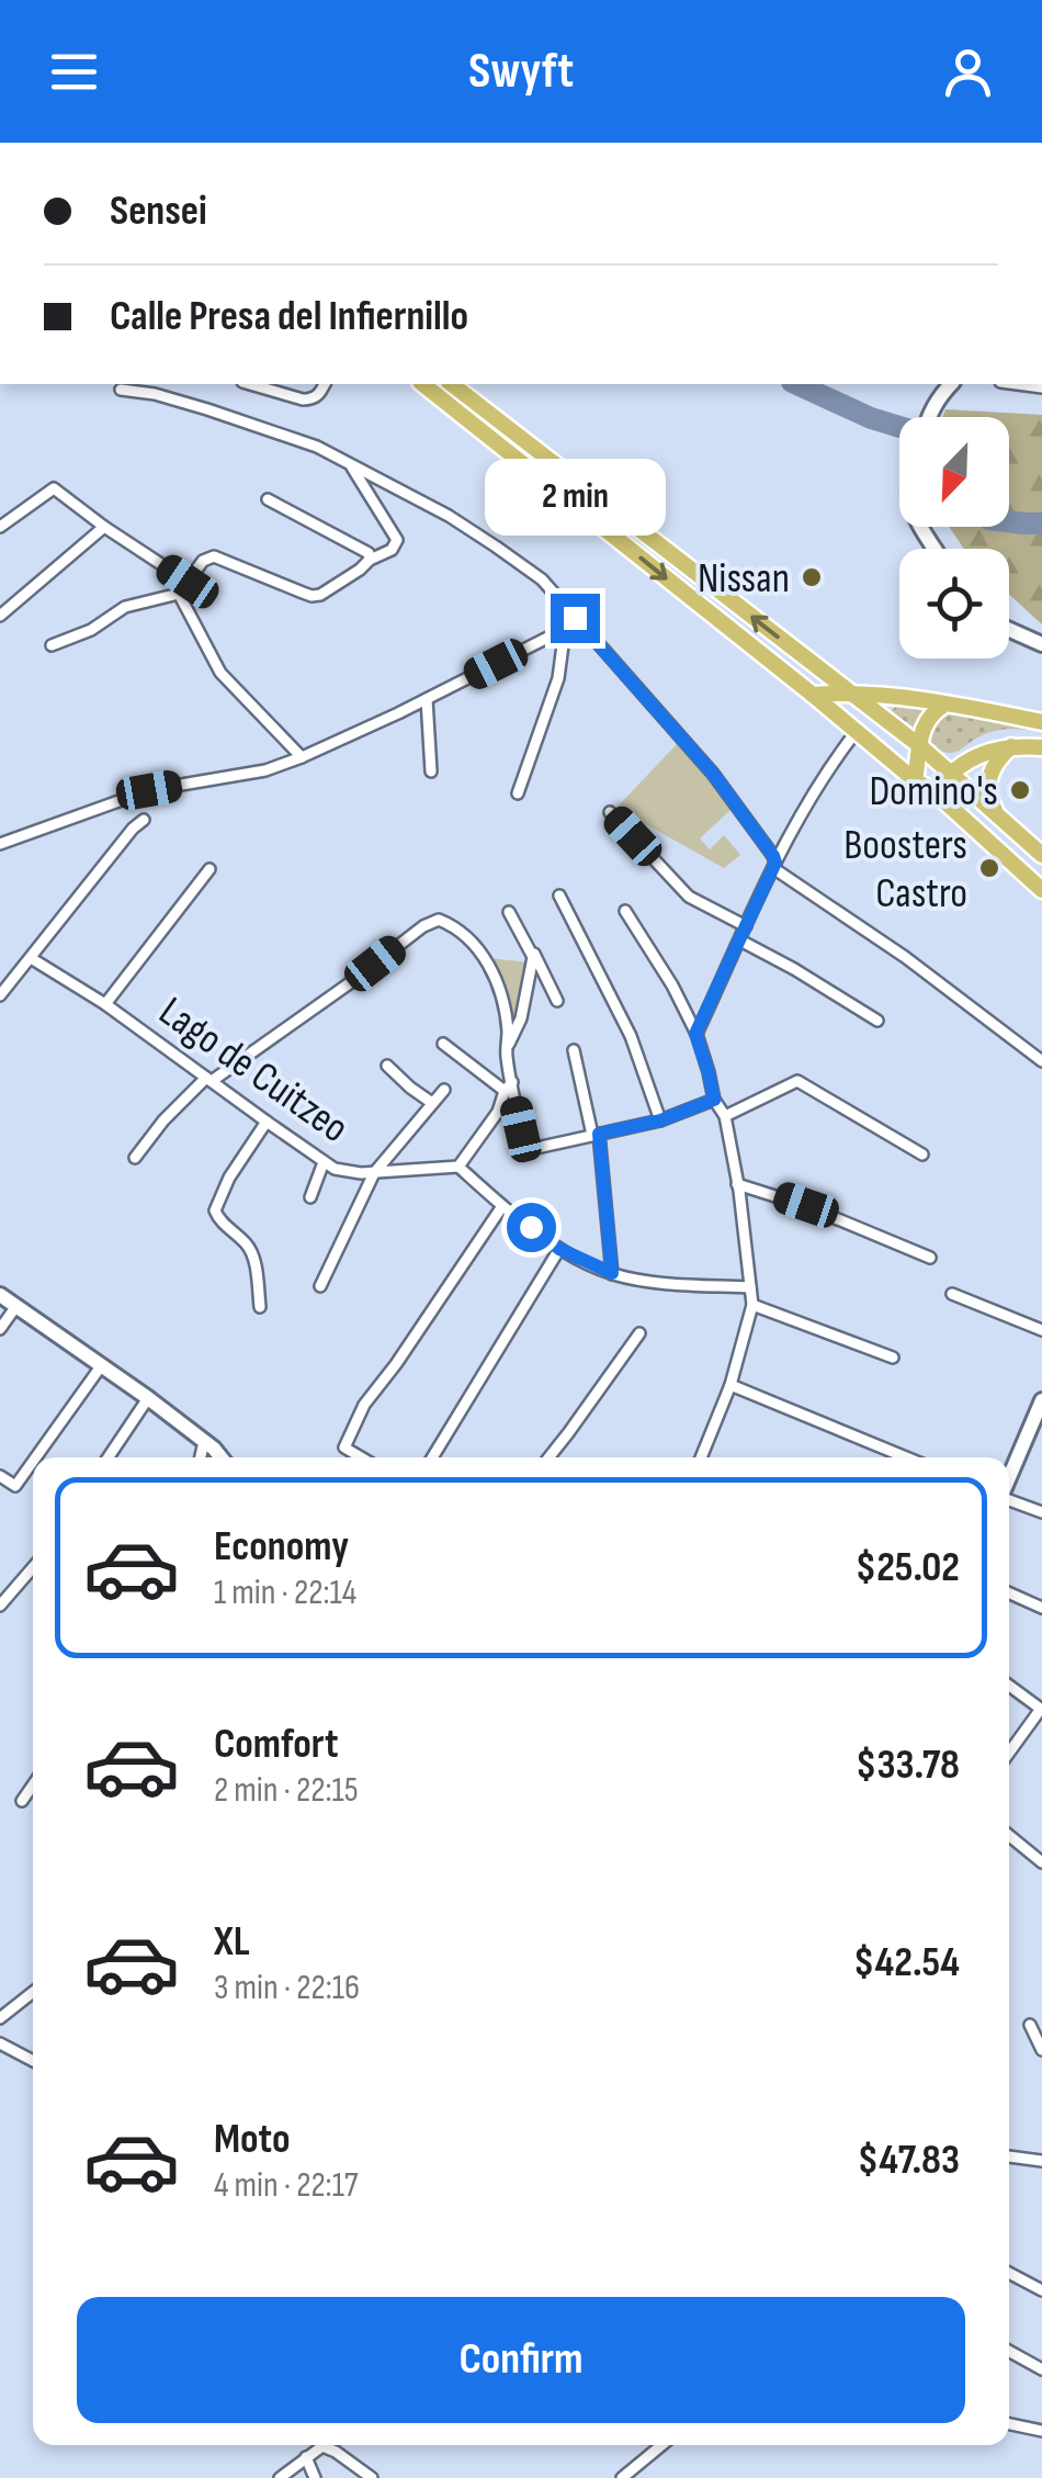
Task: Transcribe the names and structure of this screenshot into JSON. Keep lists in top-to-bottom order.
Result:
{
  "streets": {
    "street": ["Lago de Cuitzeo"]
  },
  "places": ["Nissan", "Domino's", "Boosters Castro"],
  "north": "bottom left",
  "page": {
    "header": "Swyft",
    "banner": ["Sensei", "Calle Presa del Infiernillo"],
    "bubble": "2 min",
    "list": [
      {
        "name": "Economy",
        "note": "1 min · 22:14",
        "value": "$25.02"
      },
      {
        "name": "Comfort",
        "note": "2 min · 22:15",
        "value": "$33.78"
      },
      {
        "name": "XL",
        "note": "3 min · 22:16",
        "value": "$42.54"
      },
      {
        "name": "Moto",
        "note": "4 min · 22:17",
        "value": "$47.83"
      }
    ],
    "buttons": "Confirm"
  }
}
